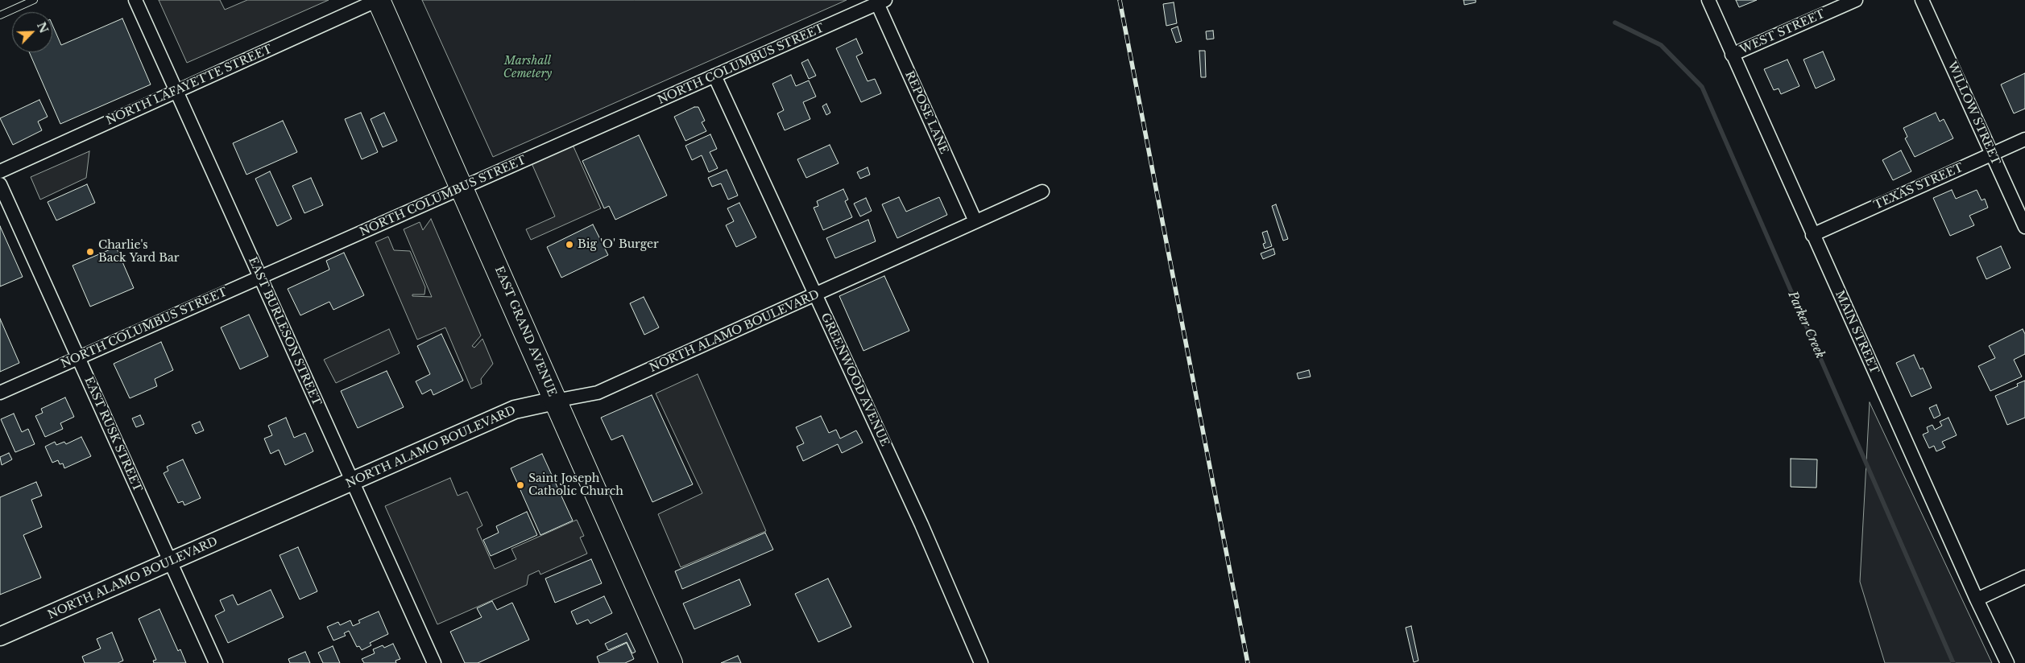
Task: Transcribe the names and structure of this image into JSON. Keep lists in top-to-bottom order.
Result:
{
  "streets": {
    "highway": ["EAST GRAND AVENUE"],
    "street": [
      "WEST STREET",
      "NORTH COLUMBUS STREET",
      "NORTH LAFAYETTE STREET",
      "REPOSE LANE",
      "WILLOW STREET",
      "TEXAS STREET",
      "EAST BURLESON STREET",
      "NORTH ALAMO BOULEVARD",
      "MAIN STREET",
      "GREENWOOD AVENUE",
      "EAST RUSK STREET"
    ]
  },
  "crossings": [
    ["WEST STREET", "MAIN STREET"],
    ["NORTH COLUMBUS STREET", "REPOSE LANE"],
    ["NORTH COLUMBUS STREET", "EAST BURLESON STREET"],
    ["NORTH COLUMBUS STREET", "EAST GRAND AVENUE"],
    ["NORTH COLUMBUS STREET", "GREENWOOD AVENUE"],
    ["NORTH COLUMBUS STREET", "EAST RUSK STREET"],
    ["NORTH LAFAYETTE STREET", "EAST BURLESON STREET"],
    ["NORTH LAFAYETTE STREET", "EAST GRAND AVENUE"],
    ["REPOSE LANE", "NORTH ALAMO BOULEVARD"],
    ["WILLOW STREET", "TEXAS STREET"],
    ["TEXAS STREET", "MAIN STREET"],
    ["EAST BURLESON STREET", "NORTH ALAMO BOULEVARD"],
    ["EAST GRAND AVENUE", "NORTH ALAMO BOULEVARD"],
    ["NORTH ALAMO BOULEVARD", "GREENWOOD AVENUE"],
    ["NORTH ALAMO BOULEVARD", "EAST RUSK STREET"]
  ],
  "water": ["Parker Creek"],
  "parks": ["Marshall Cemetery"],
  "places": ["Big 'O' Burger", "Charlie's Back Yard Bar", "Saint Joseph Catholic Church"],
  "north": "top right"
}
